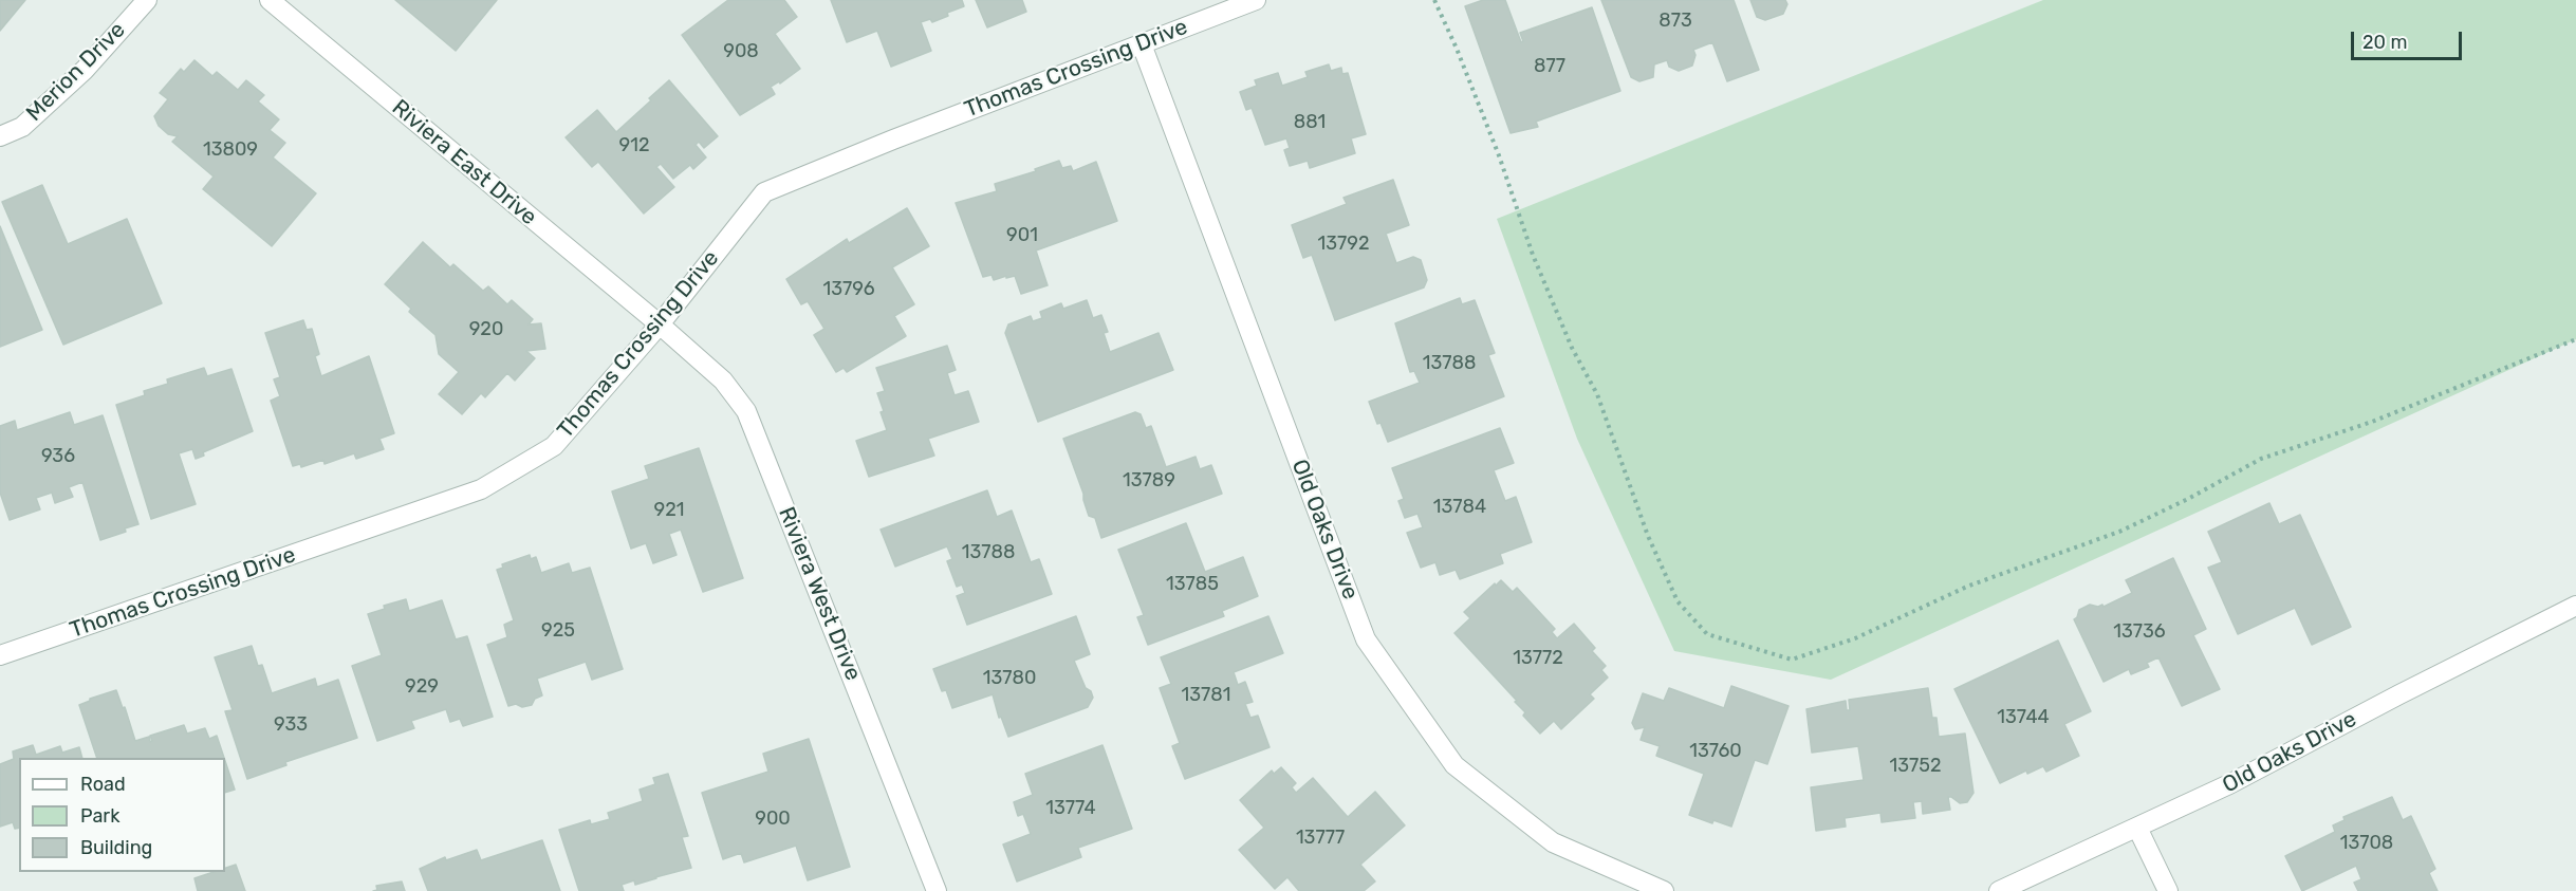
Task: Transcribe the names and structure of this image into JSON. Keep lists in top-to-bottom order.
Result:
{
  "streets": {
    "street": [
      "Thomas Crossing Drive",
      "Merion Drive",
      "Riviera East Drive",
      "Old Oaks Drive",
      "Riviera West Drive"
    ]
  },
  "crossings": [
    ["Thomas Crossing Drive", "Riviera East Drive"],
    ["Thomas Crossing Drive", "Old Oaks Drive"],
    ["Thomas Crossing Drive", "Riviera West Drive"],
    ["Riviera East Drive", "Riviera West Drive"]
  ],
  "house_numbers": [
    "873",
    "908",
    "877",
    "881",
    "912",
    "13809",
    "901",
    "13792",
    "13796",
    "920",
    "13788",
    "936",
    "13789",
    "13784",
    "921",
    "13788",
    "13785",
    "925",
    "13736",
    "13772",
    "13780",
    "929",
    "13781",
    "13744",
    "933",
    "13760",
    "13752",
    "13774",
    "900",
    "13777",
    "13708"
  ],
  "legend": ["Road", "Park", "Building"],
  "scale_bar": "20 m"
}
